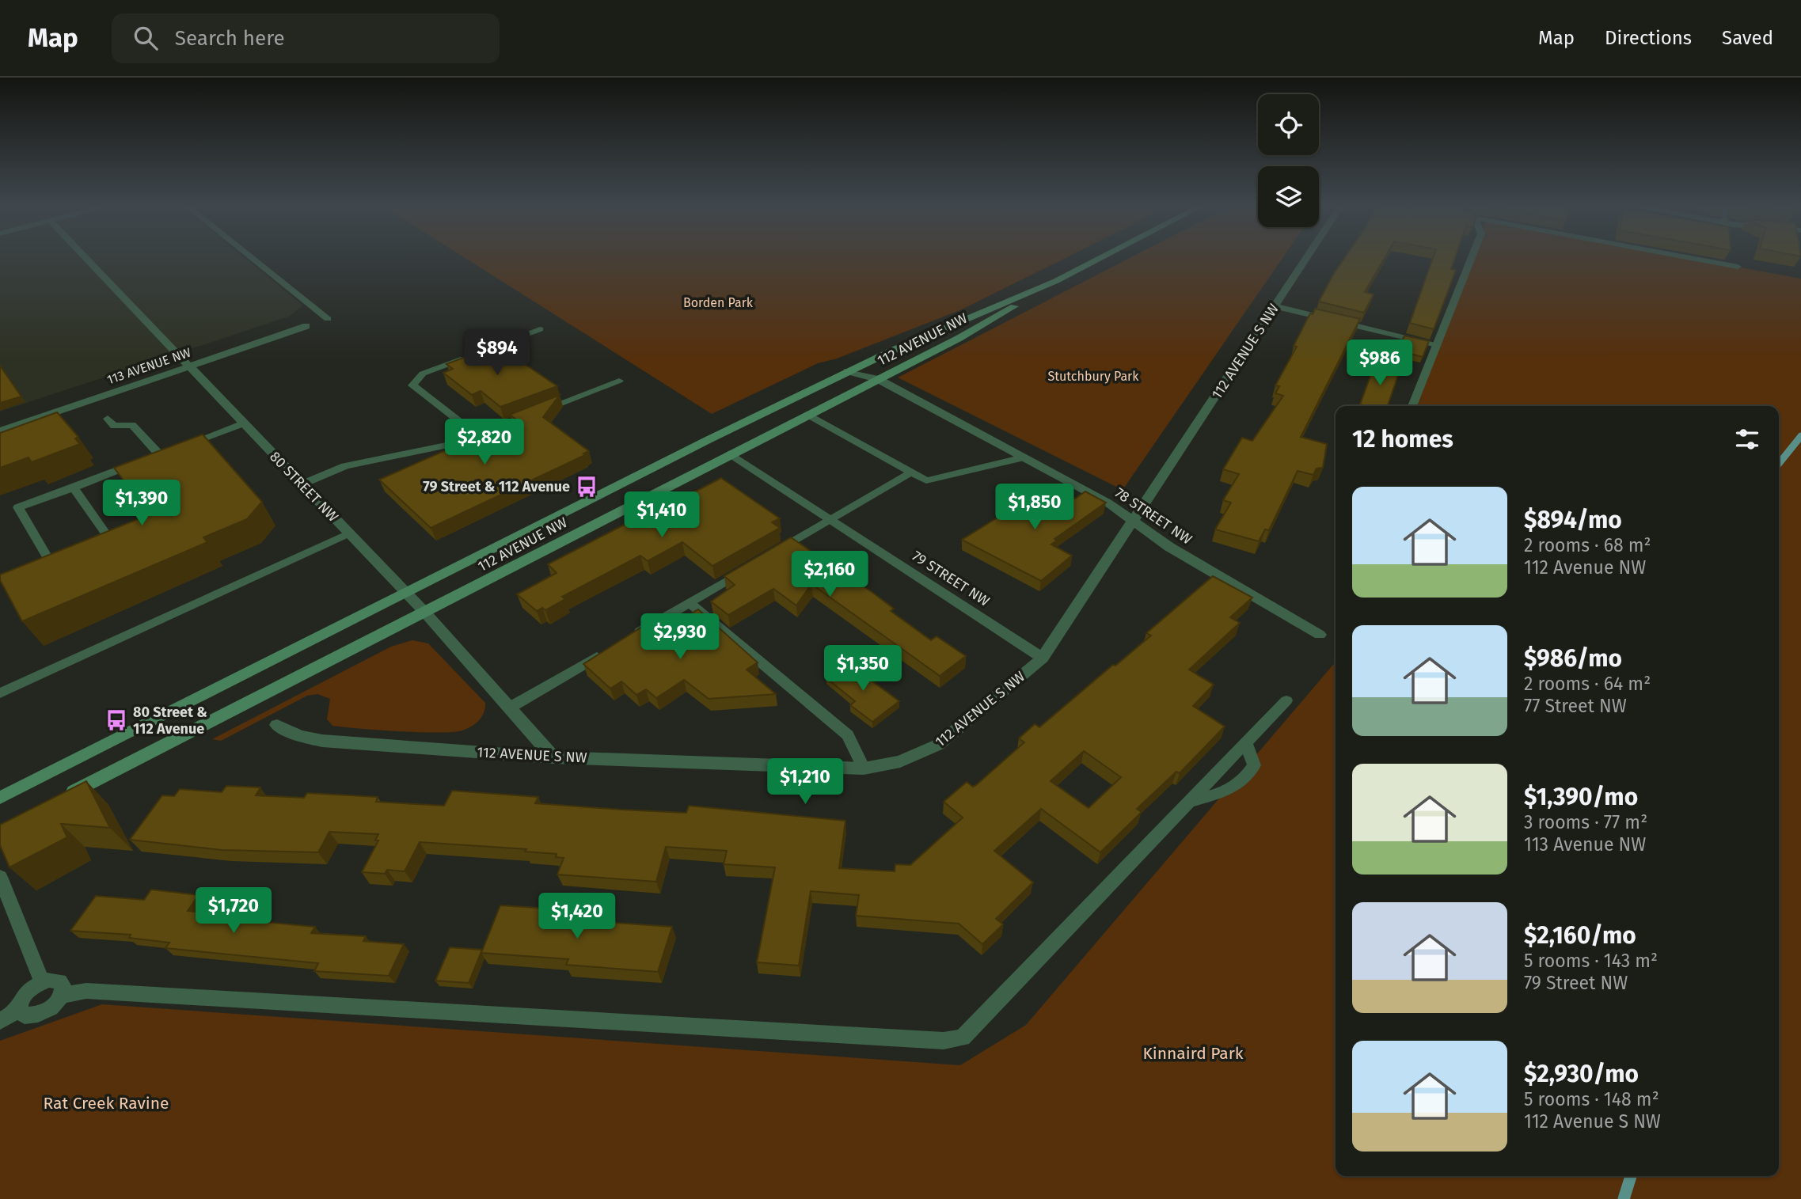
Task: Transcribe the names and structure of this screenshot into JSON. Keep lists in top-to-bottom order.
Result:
{
  "streets": {
    "main road": ["112 AVENUE NW"],
    "street": [
      "112 AVENUE S NW",
      "113 AVENUE NW",
      "80 STREET NW",
      "78 STREET NW",
      "79 STREET NW"
    ]
  },
  "crossings": [
    ["112 AVENUE NW", "80 STREET NW"],
    ["112 AVENUE NW", "78 STREET NW"],
    ["112 AVENUE NW", "79 STREET NW"],
    ["112 AVENUE S NW", "80 STREET NW"],
    ["112 AVENUE S NW", "78 STREET NW"],
    ["112 AVENUE S NW", "79 STREET NW"],
    ["113 AVENUE NW", "80 STREET NW"]
  ],
  "parks": [
    "Borden Park",
    "Stutchbury Park",
    "Kinnaird Park",
    "Rat Creek Ravine"
  ],
  "places": {
    "bus stop": ["79 Street & 112 Avenue", "80 Street & 112 Avenue"]
  },
  "page": {
    "header": "Map",
    "search": "Search here",
    "nav": ["Map", "Directions", "Saved"],
    "price": [
      "$894",
      "$986",
      "$2,820",
      "$1,390",
      "$1,850",
      "$1,410",
      "$2,160",
      "$2,930",
      "$1,350",
      "$1,210",
      "$1,720",
      "$1,420"
    ],
    "heading": "12 homes",
    "list": [
      {
        "name": "$894/mo",
        "note": "2 rooms · 68 m² · 112 Avenue NW"
      },
      {
        "name": "$986/mo",
        "note": "2 rooms · 64 m² · 77 Street NW"
      },
      {
        "name": "$1,390/mo",
        "note": "3 rooms · 77 m² · 113 Avenue NW"
      },
      {
        "name": "$2,160/mo",
        "note": "5 rooms · 143 m² · 79 Street NW"
      },
      {
        "name": "$2,930/mo",
        "note": "5 rooms · 148 m² · 112 Avenue S NW"
      }
    ]
  }
}
